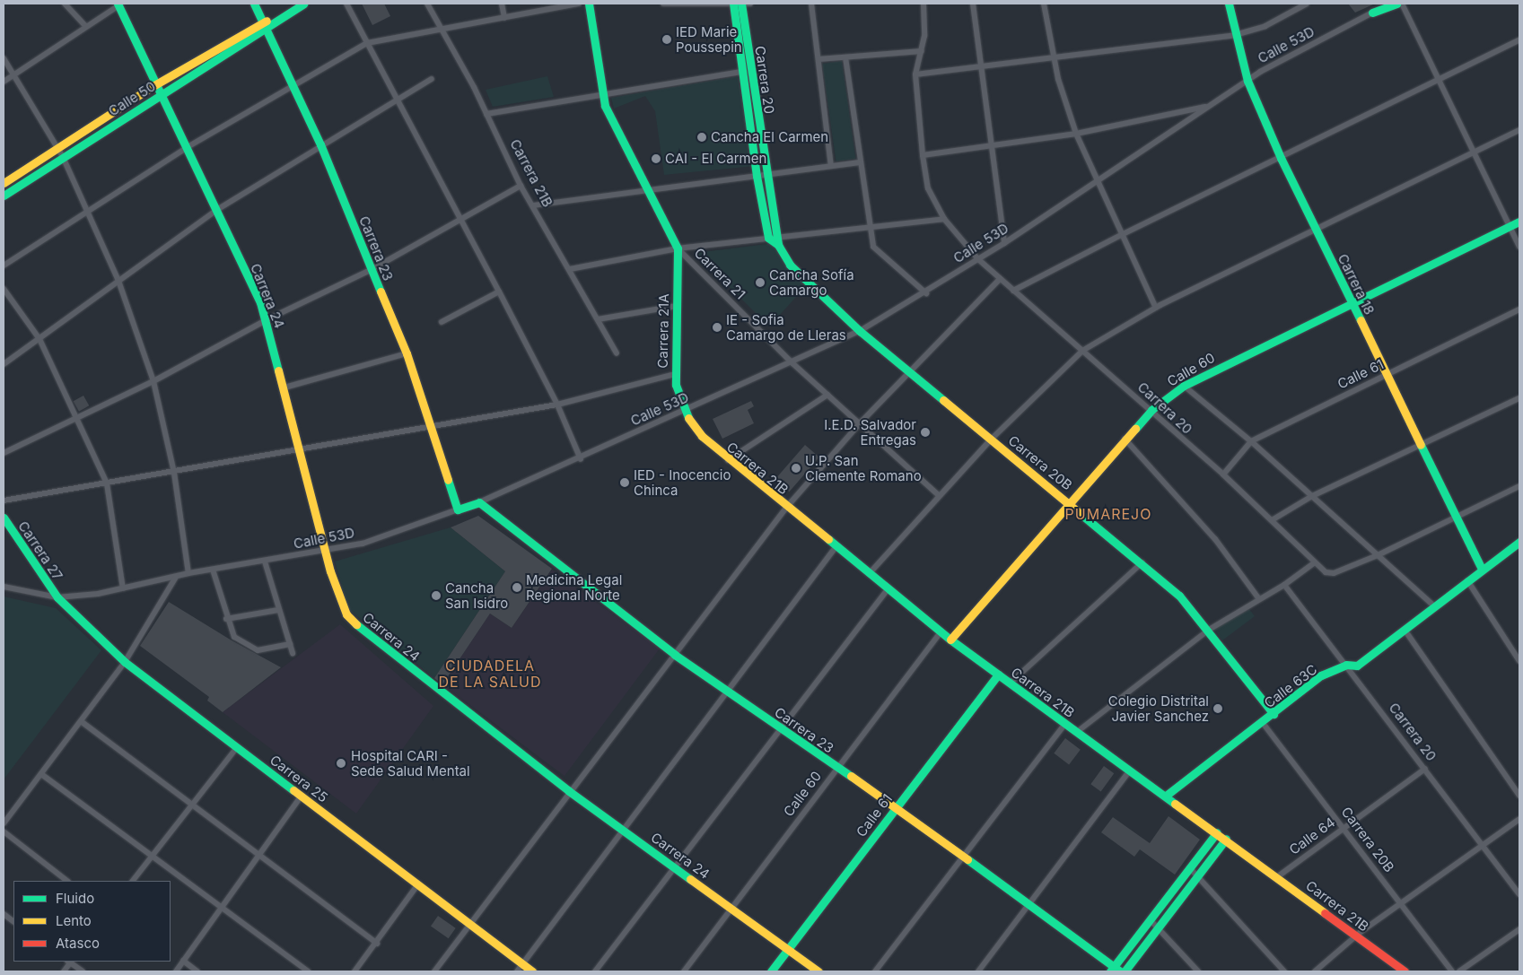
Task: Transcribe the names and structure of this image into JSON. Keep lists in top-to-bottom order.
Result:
{
  "streets": {
    "street": [
      "Calle 53D",
      "Carrera 20",
      "Calle 50",
      "Carrera 21B",
      "Carrera 23",
      "Carrera 21",
      "Carrera 18",
      "Carrera 24",
      "Carrera 21A",
      "Calle 60",
      "Calle 61",
      "Carrera 20B",
      "Carrera 27",
      "Calle 63C",
      "Carrera 25",
      "Calle 64"
    ]
  },
  "crossings": [
    ["Calle 53D", "Carrera 20"],
    ["Calle 53D", "Carrera 21B"],
    ["Calle 53D", "Carrera 23"],
    ["Calle 53D", "Carrera 21"],
    ["Calle 53D", "Carrera 18"],
    ["Calle 53D", "Carrera 24"],
    ["Calle 53D", "Carrera 21A"],
    ["Calle 53D", "Carrera 20B"],
    ["Calle 53D", "Carrera 27"],
    ["Calle 53D", "Carrera 25"],
    ["Carrera 20", "Calle 60"],
    ["Carrera 20", "Calle 61"],
    ["Carrera 20", "Carrera 20B"],
    ["Carrera 20", "Calle 63C"],
    ["Carrera 20", "Calle 64"],
    ["Calle 50", "Carrera 23"],
    ["Calle 50", "Carrera 24"],
    ["Carrera 21B", "Carrera 21A"],
    ["Carrera 21B", "Calle 60"],
    ["Carrera 21B", "Calle 61"],
    ["Carrera 21B", "Calle 63C"],
    ["Carrera 21B", "Calle 64"],
    ["Carrera 23", "Calle 60"],
    ["Carrera 23", "Calle 61"],
    ["Carrera 21", "Carrera 21A"],
    ["Carrera 18", "Calle 60"],
    ["Carrera 18", "Calle 61"],
    ["Carrera 18", "Calle 63C"],
    ["Carrera 24", "Calle 60"],
    ["Carrera 24", "Calle 61"],
    ["Calle 60", "Carrera 20B"],
    ["Carrera 20B", "Calle 63C"],
    ["Carrera 20B", "Calle 64"],
    ["Carrera 27", "Carrera 25"]
  ],
  "districts": ["PUMAREJO", "CIUDADELA DE LA SALUD"],
  "places": [
    "IED Marie Poussepin",
    "Cancha El Carmen",
    "CAI - El Carmen",
    "Cancha Sofía Camargo",
    "IE - Sofia Camargo de Lleras",
    "I.E.D. Salvador Entregas",
    "U.P. San Clemente Romano",
    "IED - Inocencio Chinca",
    "Medicina Legal Regional Norte",
    "Cancha San Isidro",
    "Colegio Distrital Javier Sanchez",
    "Hospital CARI - Sede Salud Mental"
  ],
  "legend": ["Fluido", "Lento", "Atasco"]
}
